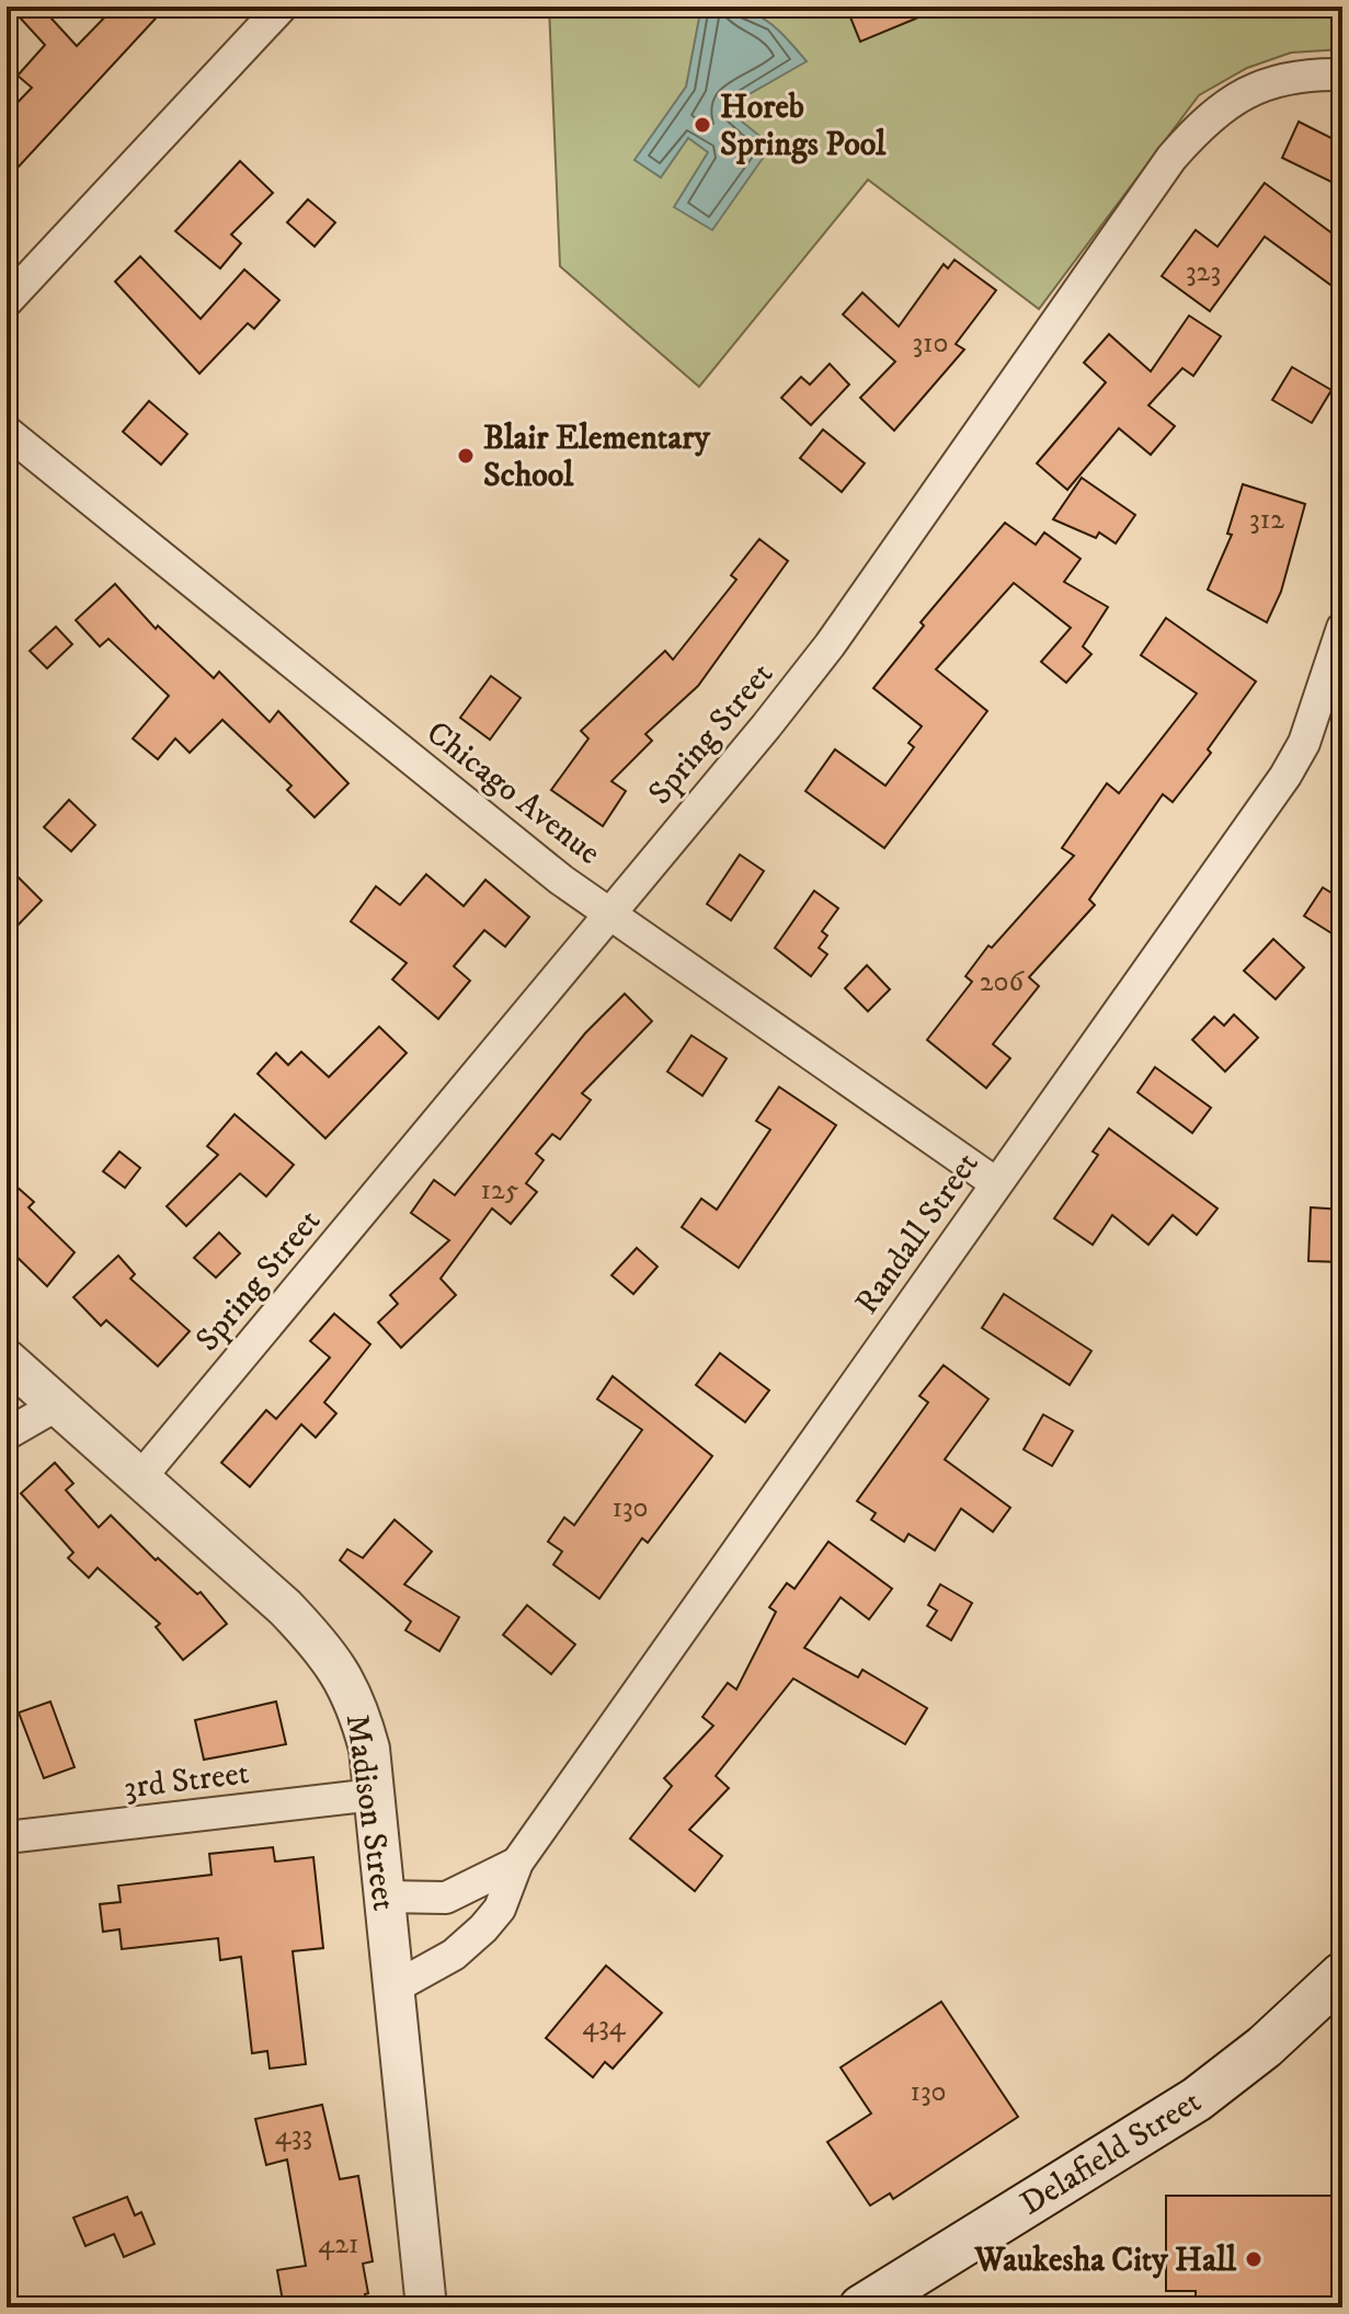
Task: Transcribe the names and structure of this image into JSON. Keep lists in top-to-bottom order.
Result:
{
  "streets": {
    "main road": ["Delafield Street"],
    "street": [
      "Spring Street",
      "Chicago Avenue",
      "Randall Street",
      "3rd Street",
      "Madison Street"
    ]
  },
  "crossings": [
    ["Spring Street", "Chicago Avenue"],
    ["Spring Street", "Madison Street"],
    ["Chicago Avenue", "Randall Street"],
    ["Randall Street", "Madison Street"],
    ["3rd Street", "Madison Street"]
  ],
  "places": ["Horeb Springs Pool", "Blair Elementary School", "Waukesha City Hall"],
  "house_numbers": [
    "323",
    "310",
    "312",
    "206",
    "125",
    "130",
    "434",
    "130",
    "433",
    "421"
  ]
}
